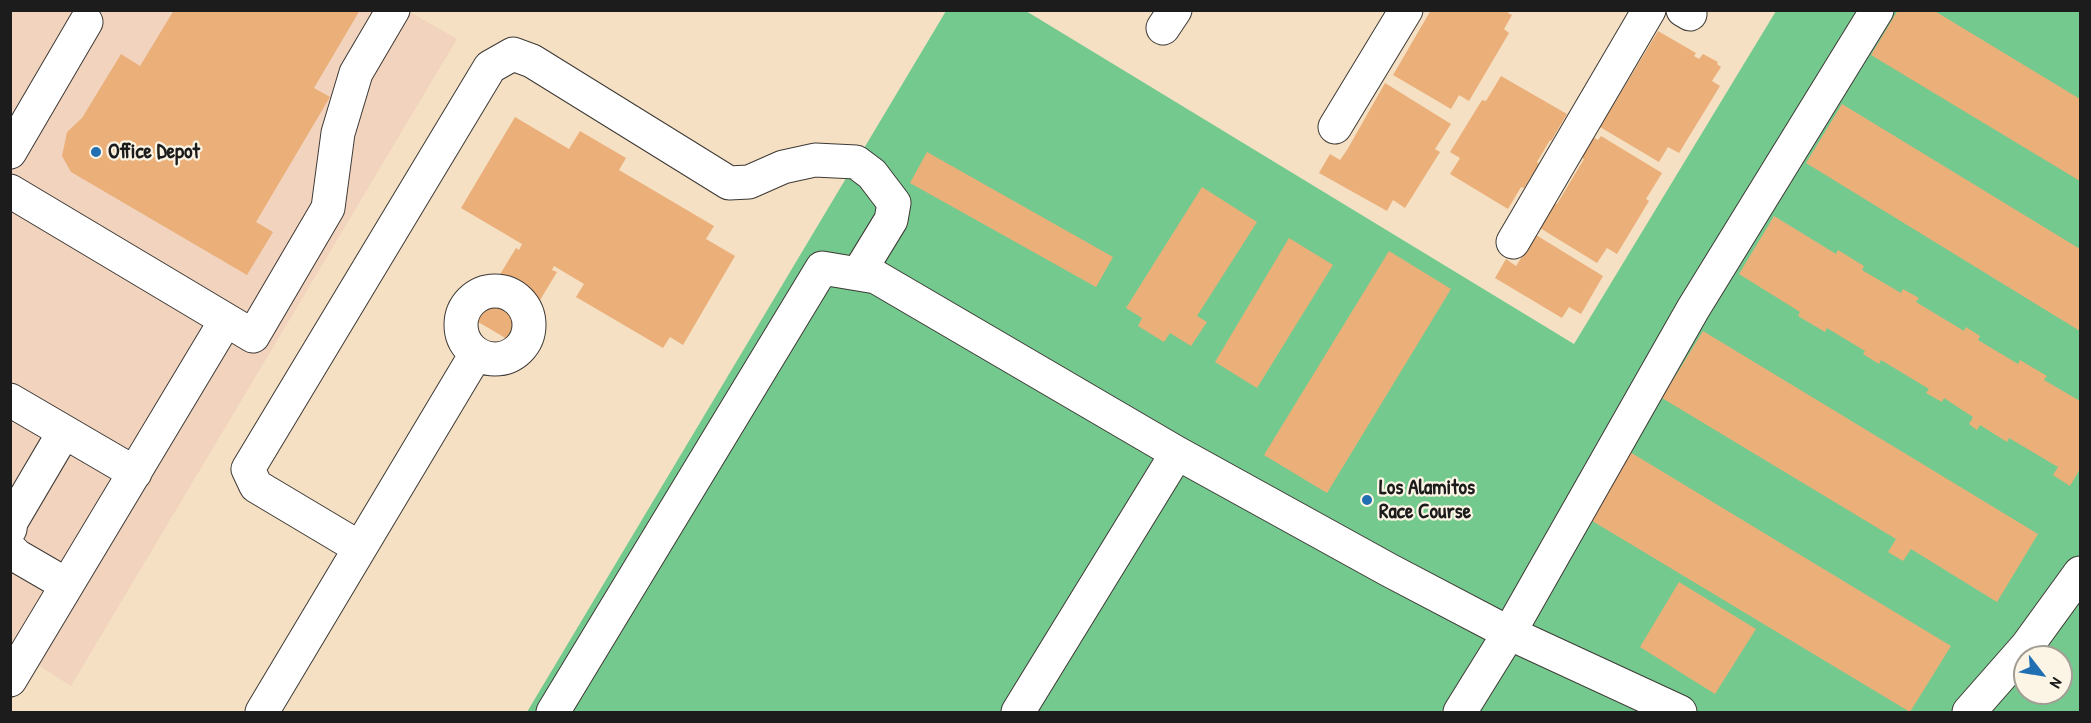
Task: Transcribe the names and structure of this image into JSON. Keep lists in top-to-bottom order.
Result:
{
  "places": ["Office Depot", "Los Alamitos Race Course"],
  "north": "bottom right"
}
